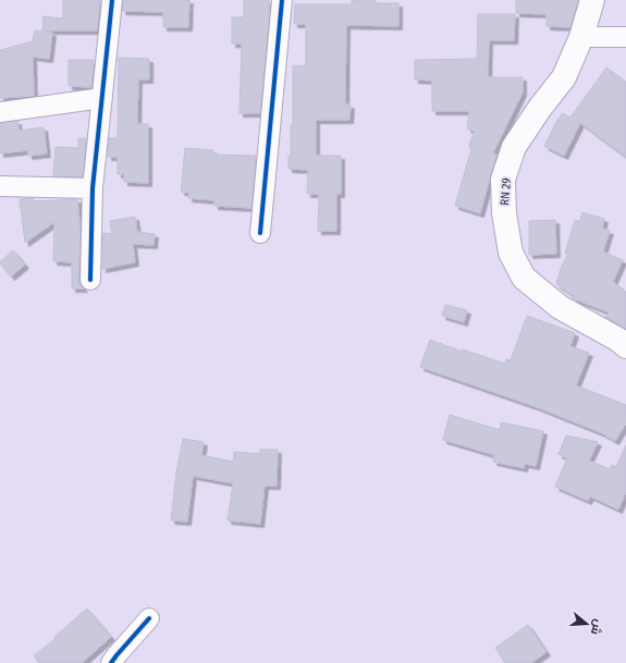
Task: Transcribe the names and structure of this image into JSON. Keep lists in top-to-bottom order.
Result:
{
  "streets": {
    "main road": ["RN 29"]
  },
  "north": "right"
}
